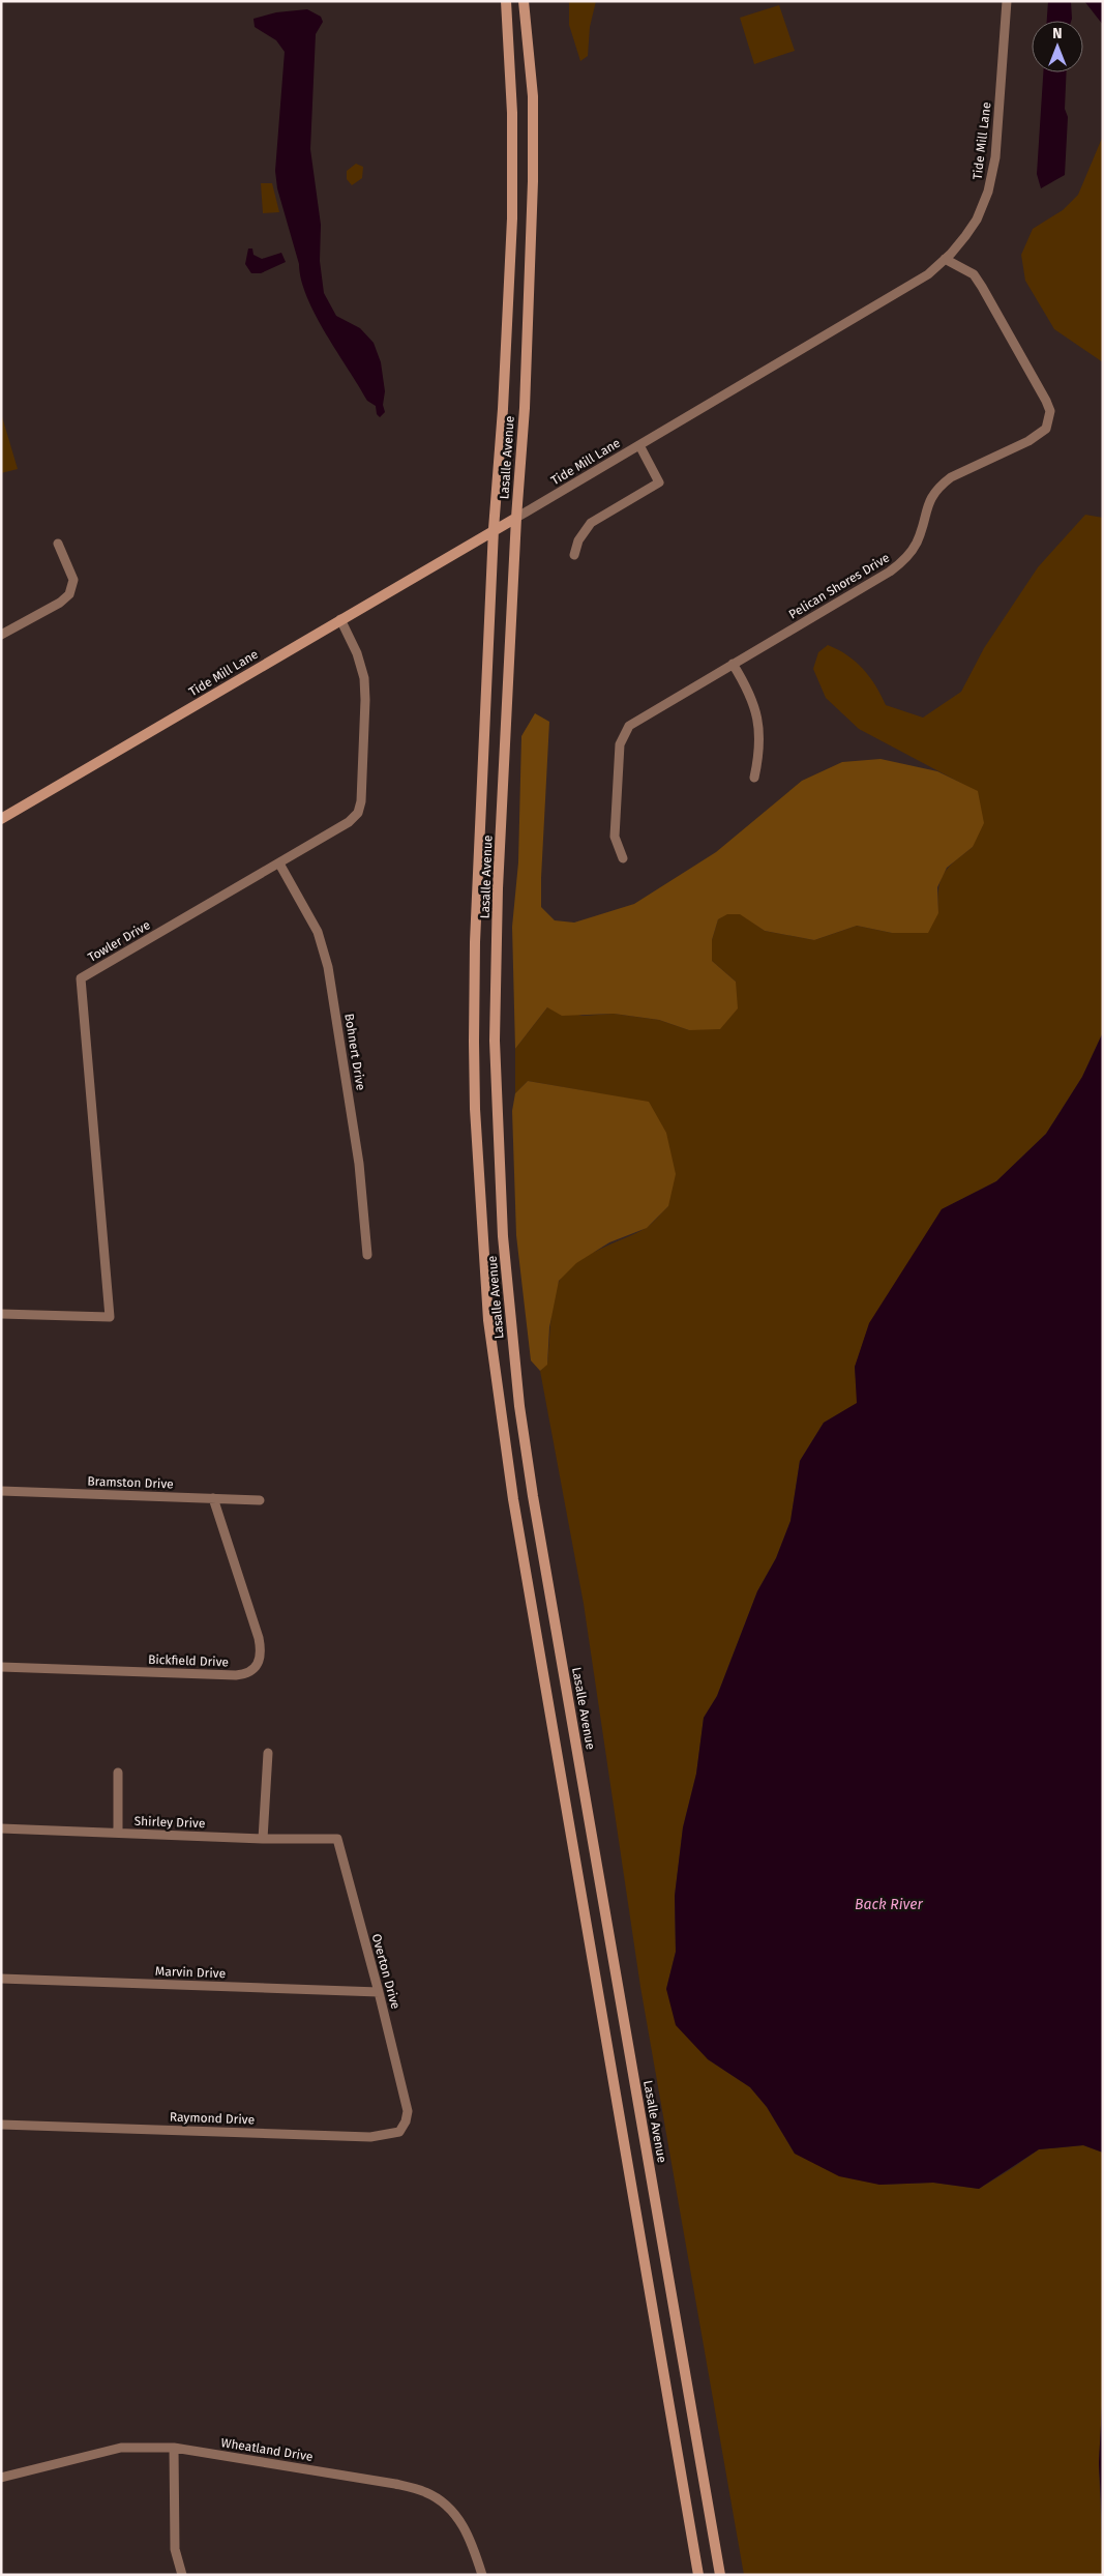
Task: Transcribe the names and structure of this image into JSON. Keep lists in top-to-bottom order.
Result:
{
  "streets": {
    "main road": ["Tide Mill Lane", "Lasalle Avenue"],
    "street": [
      "Pelican Shores Drive",
      "Towler Drive",
      "Bohnert Drive",
      "Bramston Drive",
      "Bickfield Drive",
      "Shirley Drive",
      "Overton Drive",
      "Marvin Drive",
      "Raymond Drive",
      "Wheatland Drive"
    ]
  },
  "crossings": [
    ["Tide Mill Lane", "Lasalle Avenue"],
    ["Tide Mill Lane", "Pelican Shores Drive"],
    ["Tide Mill Lane", "Towler Drive"],
    ["Towler Drive", "Bohnert Drive"],
    ["Bramston Drive", "Bickfield Drive"],
    ["Shirley Drive", "Overton Drive"],
    ["Overton Drive", "Marvin Drive"],
    ["Overton Drive", "Raymond Drive"]
  ],
  "water": ["Back River"],
  "north": "top"
}
